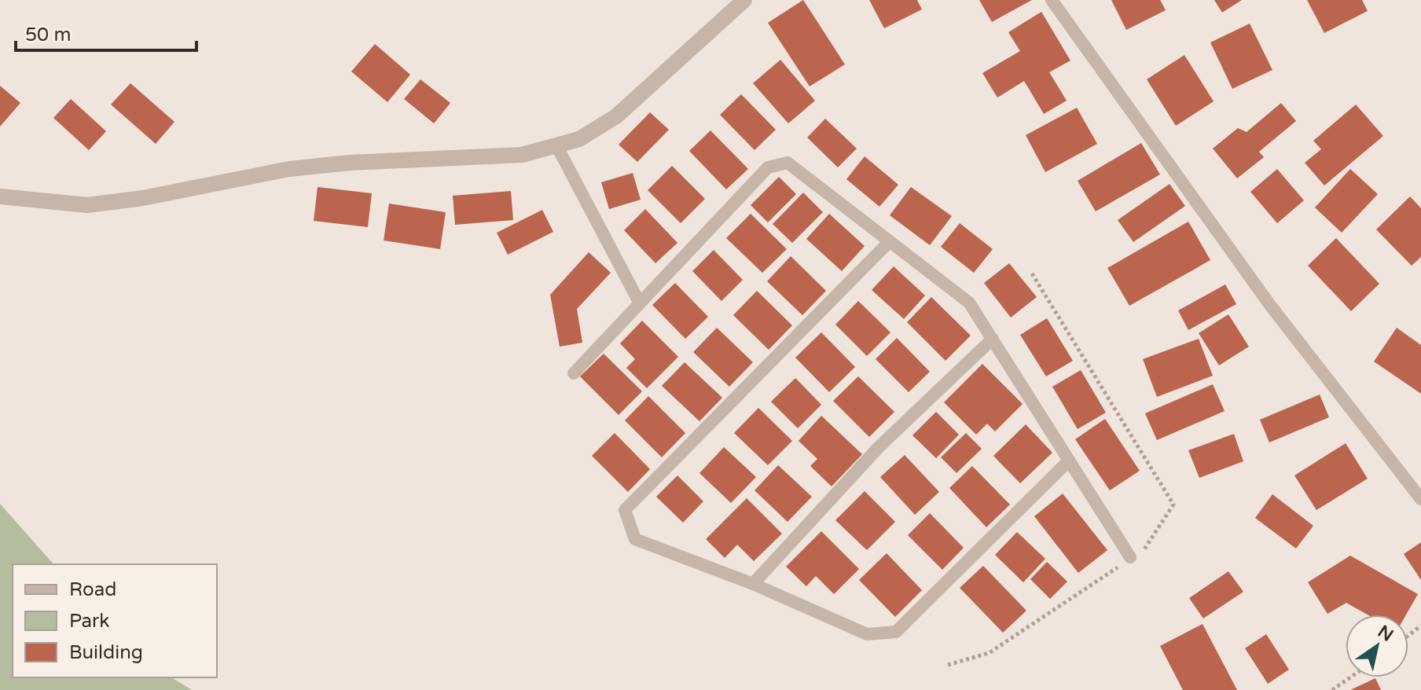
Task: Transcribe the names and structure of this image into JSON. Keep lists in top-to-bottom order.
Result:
{
  "legend": ["Road", "Park", "Building"],
  "scale_bar": "50 m",
  "north": "top right"
}
